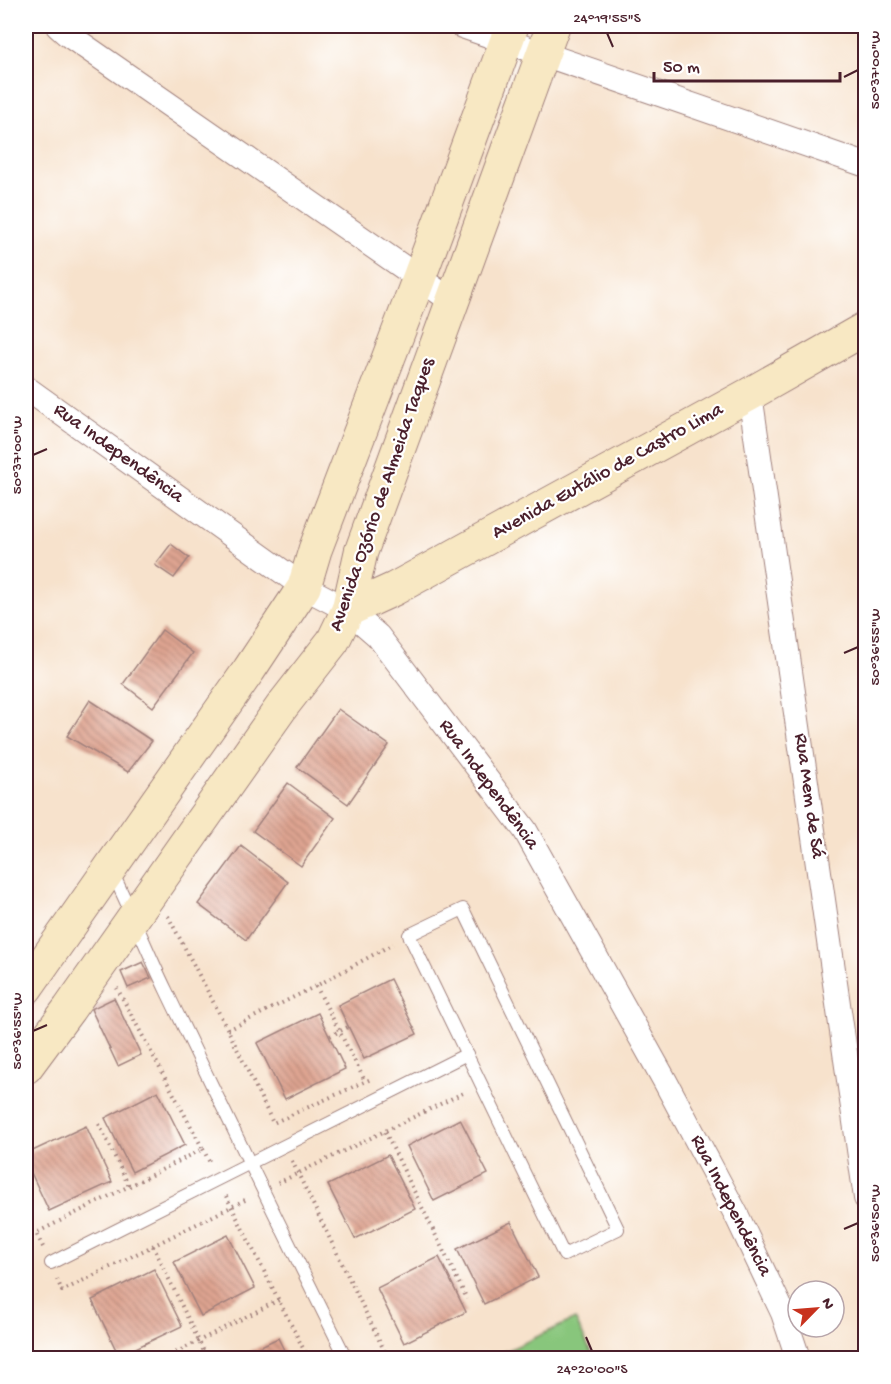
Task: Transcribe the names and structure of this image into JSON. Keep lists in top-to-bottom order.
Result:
{
  "streets": {
    "street": [
      "Rua Independência",
      "Avenida Eutálio de Castro Lima",
      "Avenida Ozório de Almeida Taques",
      "Rua Mem de Sá"
    ]
  },
  "crossings": [
    ["Rua Independência", "Avenida Eutálio de Castro Lima"],
    ["Rua Independência", "Avenida Ozório de Almeida Taques"],
    ["Avenida Eutálio de Castro Lima", "Avenida Ozório de Almeida Taques"],
    ["Avenida Eutálio de Castro Lima", "Rua Mem de Sá"]
  ],
  "scale_bar": "50 m",
  "north": "top right",
  "coordinates": [
    "24°19'55\"S",
    "50°37'00\"W",
    "50°36'55\"W",
    "50°36'50\"W",
    "24°20'00\"S"
  ]
}
